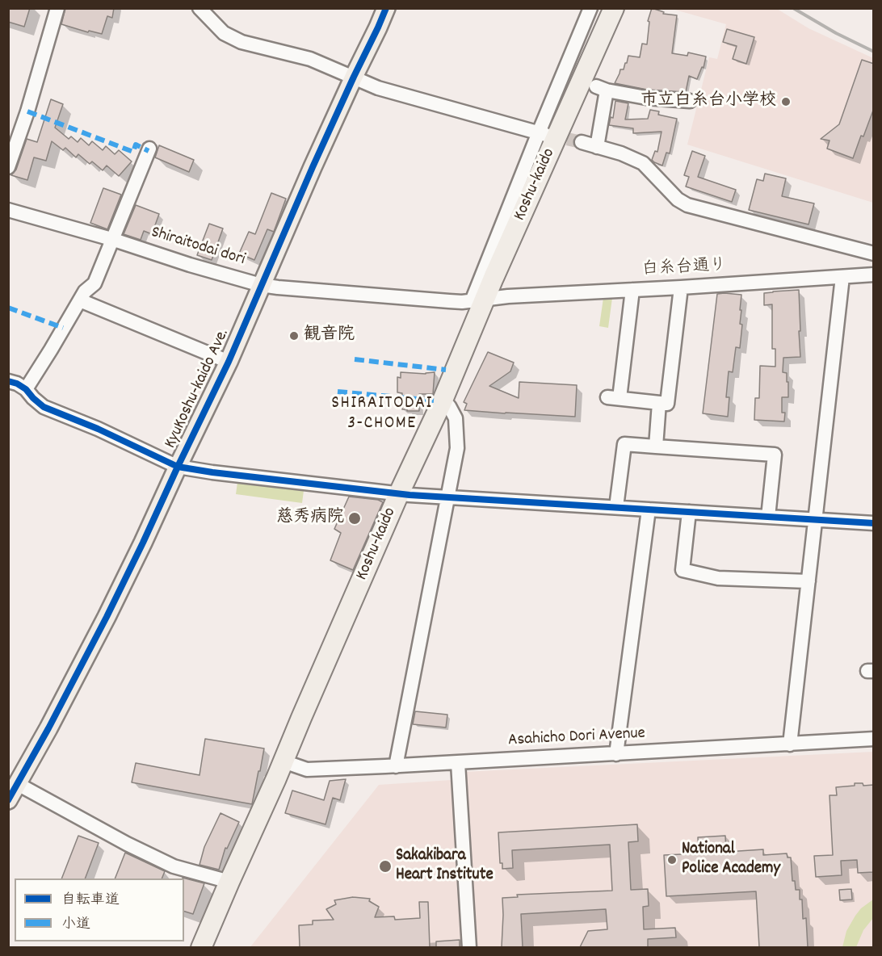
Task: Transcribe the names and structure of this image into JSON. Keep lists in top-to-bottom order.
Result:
{
  "streets": {
    "highway": ["Koshu-kaido"],
    "main road": ["KyuKoshu-kaido Ave."],
    "street": ["Shiraitodai dori", "白糸台通り", "Asahicho Dori Avenue"]
  },
  "crossings": [
    ["Koshu-kaido", "Shiraitodai dori"],
    ["Koshu-kaido", "白糸台通り"],
    ["Koshu-kaido", "Asahicho Dori Avenue"],
    ["Shiraitodai dori", "白糸台通り"],
    ["Shiraitodai dori", "KyuKoshu-kaido Ave."]
  ],
  "districts": ["SHIRAITODAI 3-CHOME"],
  "places": [
    "市立白糸台小学校",
    "観音院",
    "慈秀病院",
    "National Police Academy",
    "Sakakibara Heart Institute"
  ],
  "legend": ["自転車道", "小道"]
}
